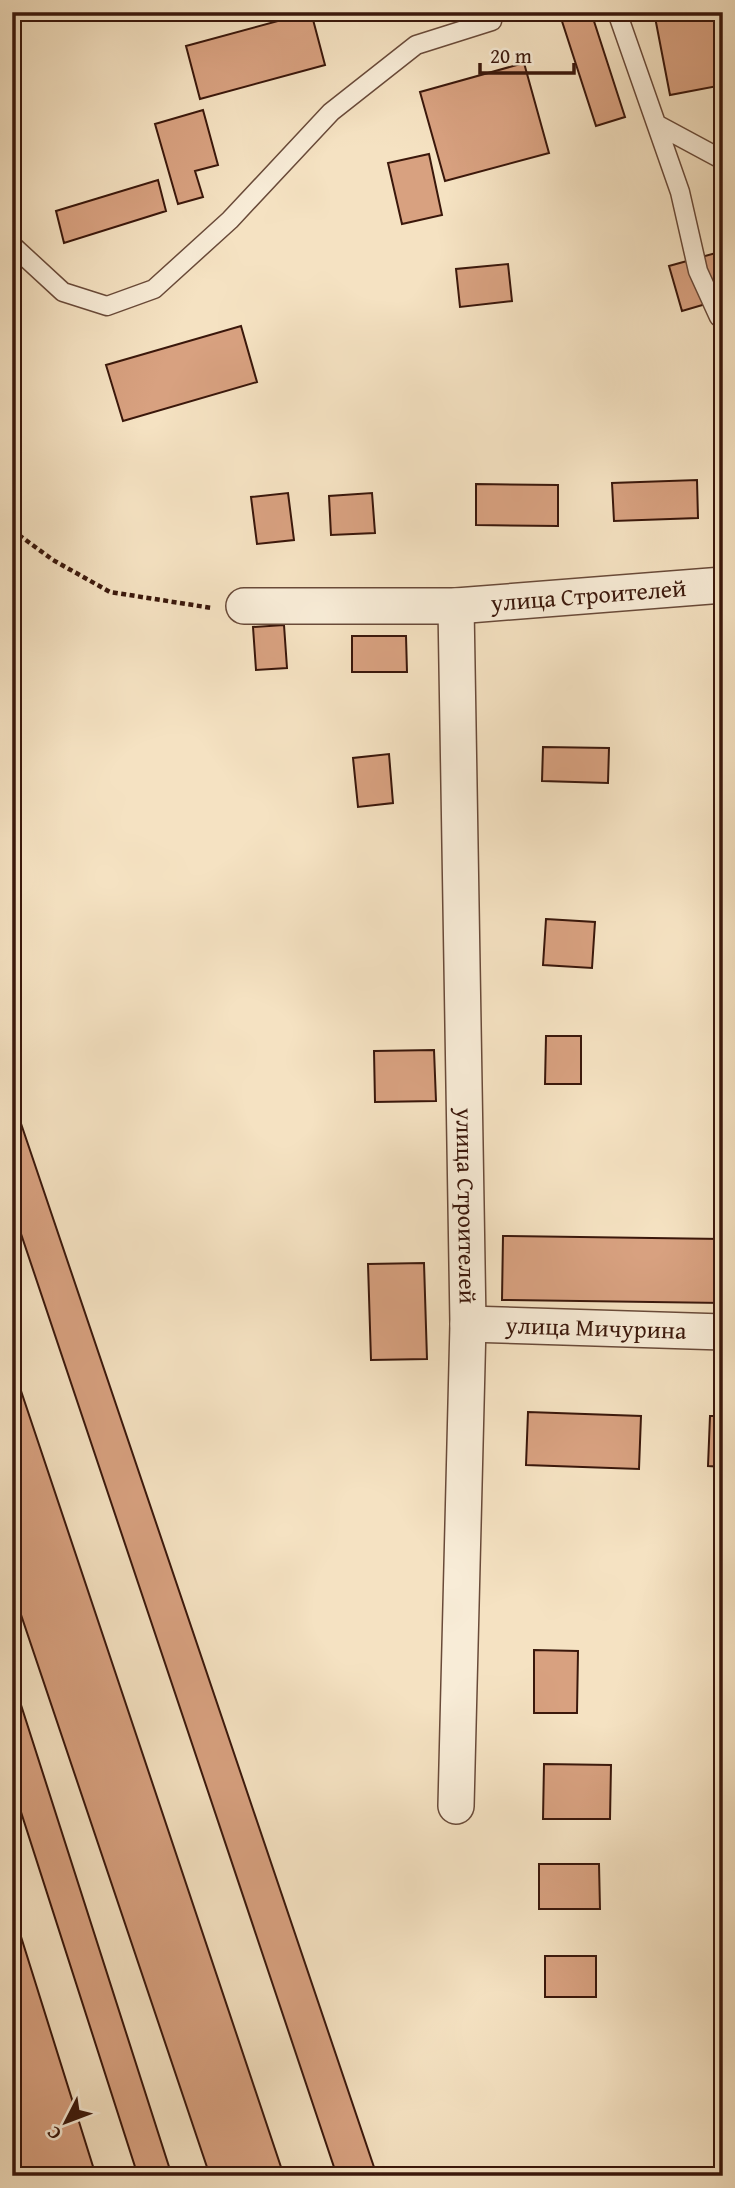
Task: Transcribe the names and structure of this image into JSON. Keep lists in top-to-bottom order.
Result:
{
  "streets": {
    "street": ["улица Строителей", "улица Мичурина"]
  },
  "crossings": [
    ["улица Строителей", "улица Мичурина"]
  ],
  "scale_bar": "20 m",
  "north": "bottom left"
}
